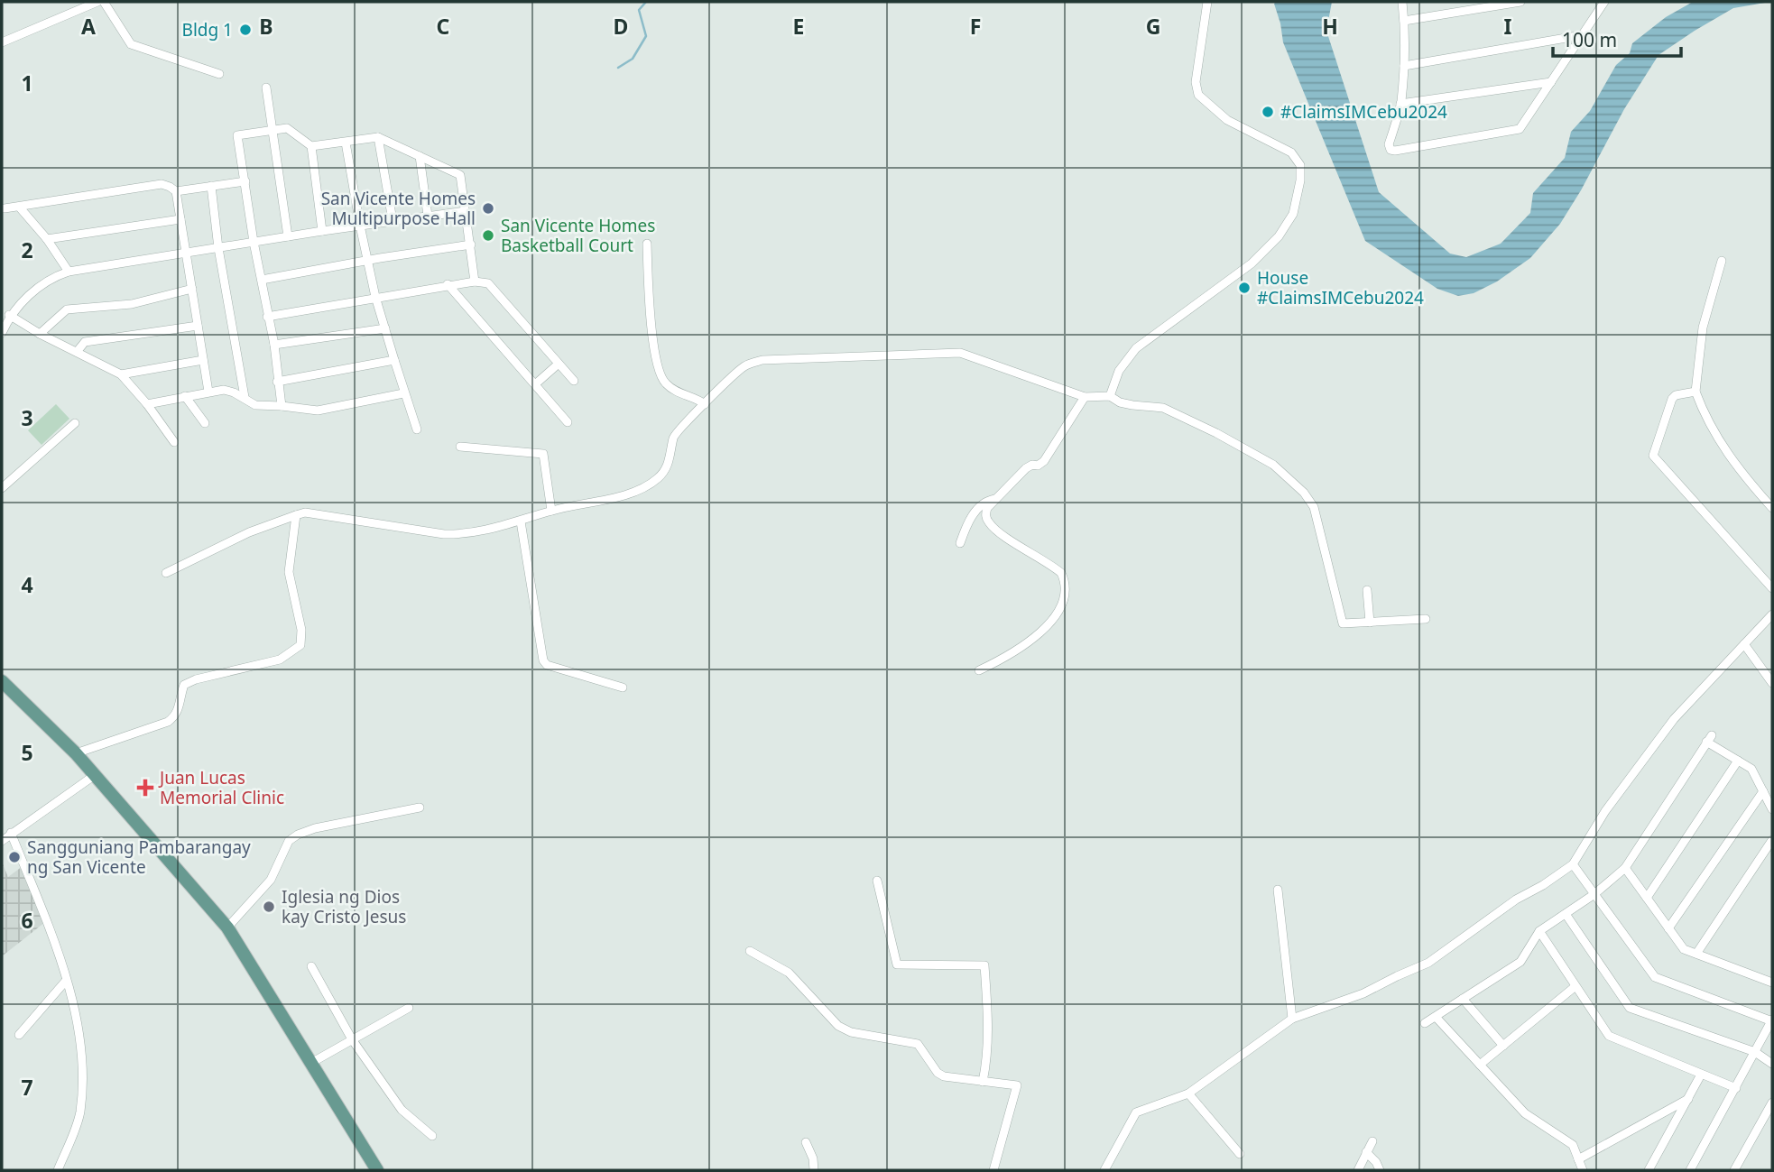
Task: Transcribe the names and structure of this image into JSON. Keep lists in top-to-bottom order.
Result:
{
  "places": {
    "other": [
      "Bldg 1",
      "#ClaimsIMCebu2024",
      "San Vicente Homes Multipurpose Hall",
      "San Vicente Homes Basketball Court",
      "House #ClaimsIMCebu2024",
      "Sangguniang Pambarangay ng San Vicente",
      "Iglesia ng Dios kay Cristo Jesus"
    ],
    "health": ["Juan Lucas Memorial Clinic"]
  },
  "scale_bar": "100 m",
  "grid": {
    "columns": [
      "A",
      "B",
      "C",
      "D",
      "E",
      "F",
      "G",
      "H",
      "I"
    ],
    "rows": [
      "1",
      "2",
      "3",
      "4",
      "5",
      "6",
      "7"
    ]
  }
}
